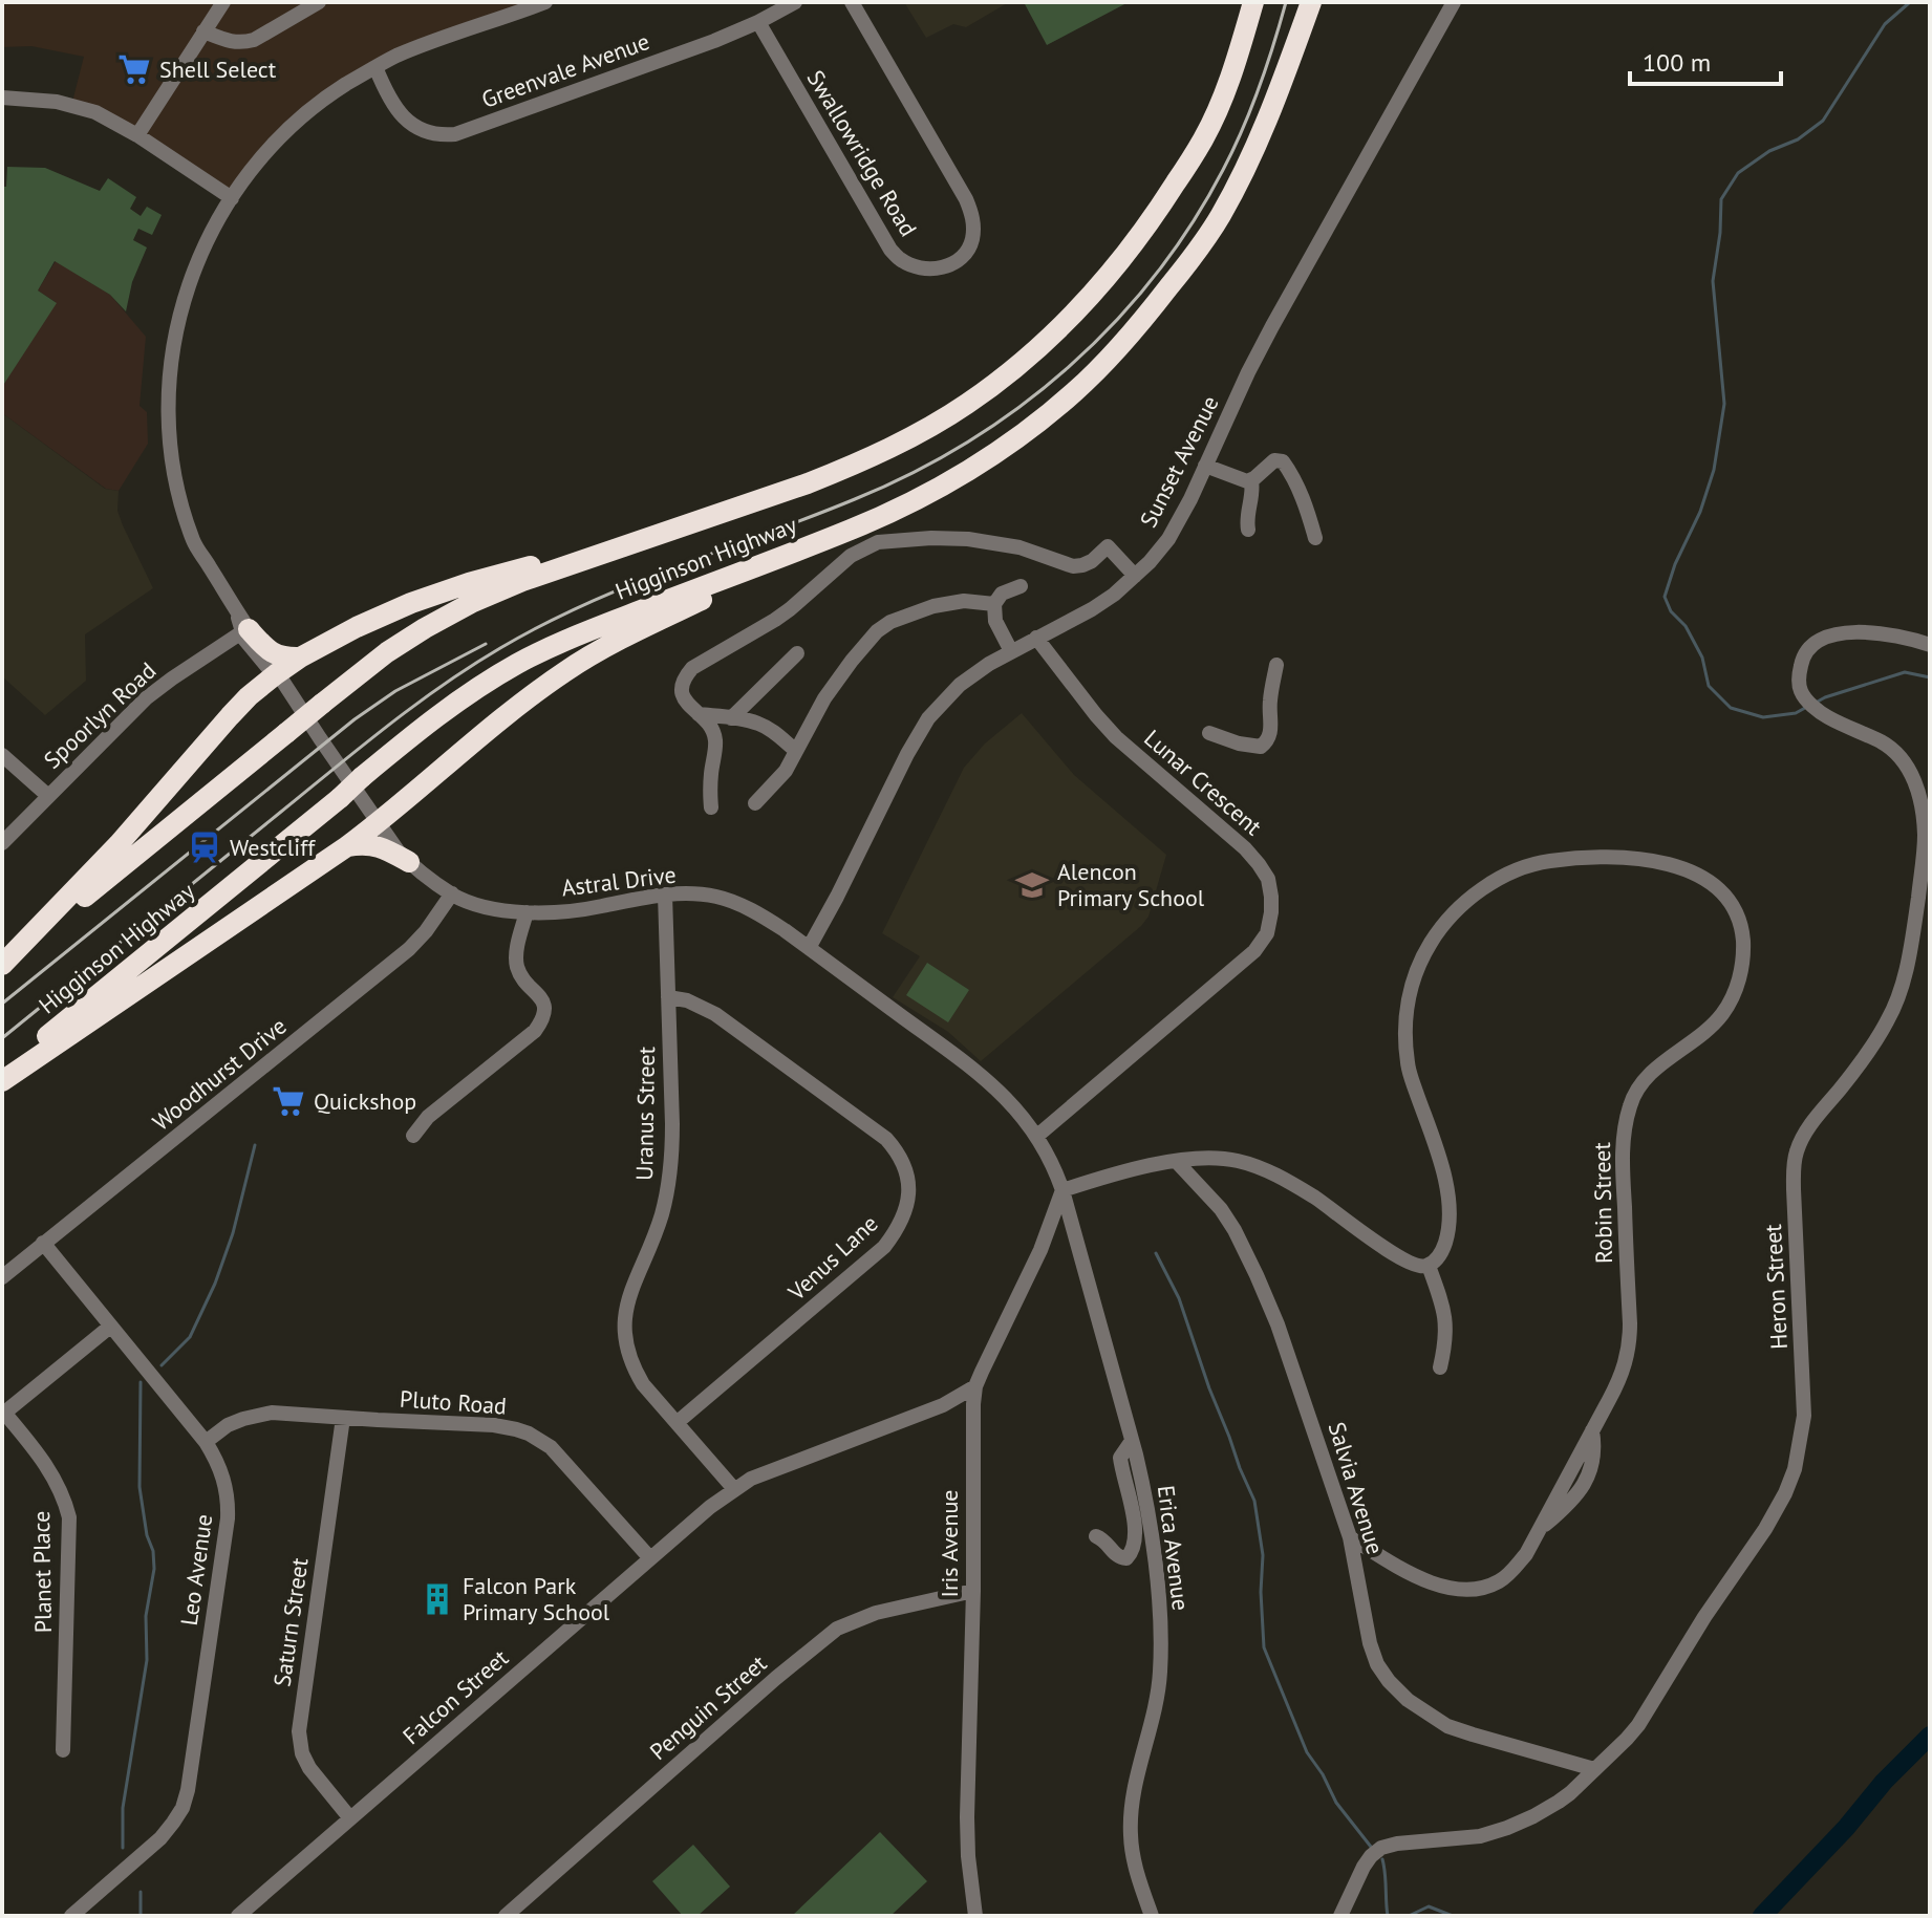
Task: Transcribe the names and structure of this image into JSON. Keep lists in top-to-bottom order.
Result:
{
  "streets": {
    "highway": ["Higginson Highway"],
    "street": [
      "Greenvale Avenue",
      "Swallowridge Road",
      "Sunset Avenue",
      "Spoorlyn Road",
      "Lunar Crescent",
      "Astral Drive",
      "Woodhurst Drive",
      "Uranus Street",
      "Robin Street",
      "Venus Lane",
      "Heron Street",
      "Pluto Road",
      "Salvia Avenue",
      "Iris Avenue",
      "Erica Avenue",
      "Leo Avenue",
      "Planet Place",
      "Saturn Street",
      "Falcon Street",
      "Penguin Street"
    ]
  },
  "crossings": [
    ["Greenvale Avenue", "Swallowridge Road"],
    ["Sunset Avenue", "Lunar Crescent"],
    ["Sunset Avenue", "Astral Drive"],
    ["Spoorlyn Road", "Astral Drive"],
    ["Lunar Crescent", "Astral Drive"],
    ["Astral Drive", "Woodhurst Drive"],
    ["Astral Drive", "Uranus Street"],
    ["Astral Drive", "Iris Avenue"],
    ["Astral Drive", "Erica Avenue"],
    ["Woodhurst Drive", "Leo Avenue"],
    ["Uranus Street", "Venus Lane"],
    ["Uranus Street", "Falcon Street"],
    ["Robin Street", "Salvia Avenue"],
    ["Heron Street", "Salvia Avenue"],
    ["Pluto Road", "Leo Avenue"],
    ["Pluto Road", "Saturn Street"],
    ["Pluto Road", "Falcon Street"],
    ["Iris Avenue", "Erica Avenue"],
    ["Iris Avenue", "Falcon Street"],
    ["Iris Avenue", "Penguin Street"],
    ["Saturn Street", "Falcon Street"]
  ],
  "places": {
    "supermarket": ["Shell Select", "Quickshop"],
    "station": ["Westcliff"],
    "school or university": ["Alencon Primary School"],
    "building": ["Falcon Park Primary School"]
  },
  "scale_bar": "100 m"
}
